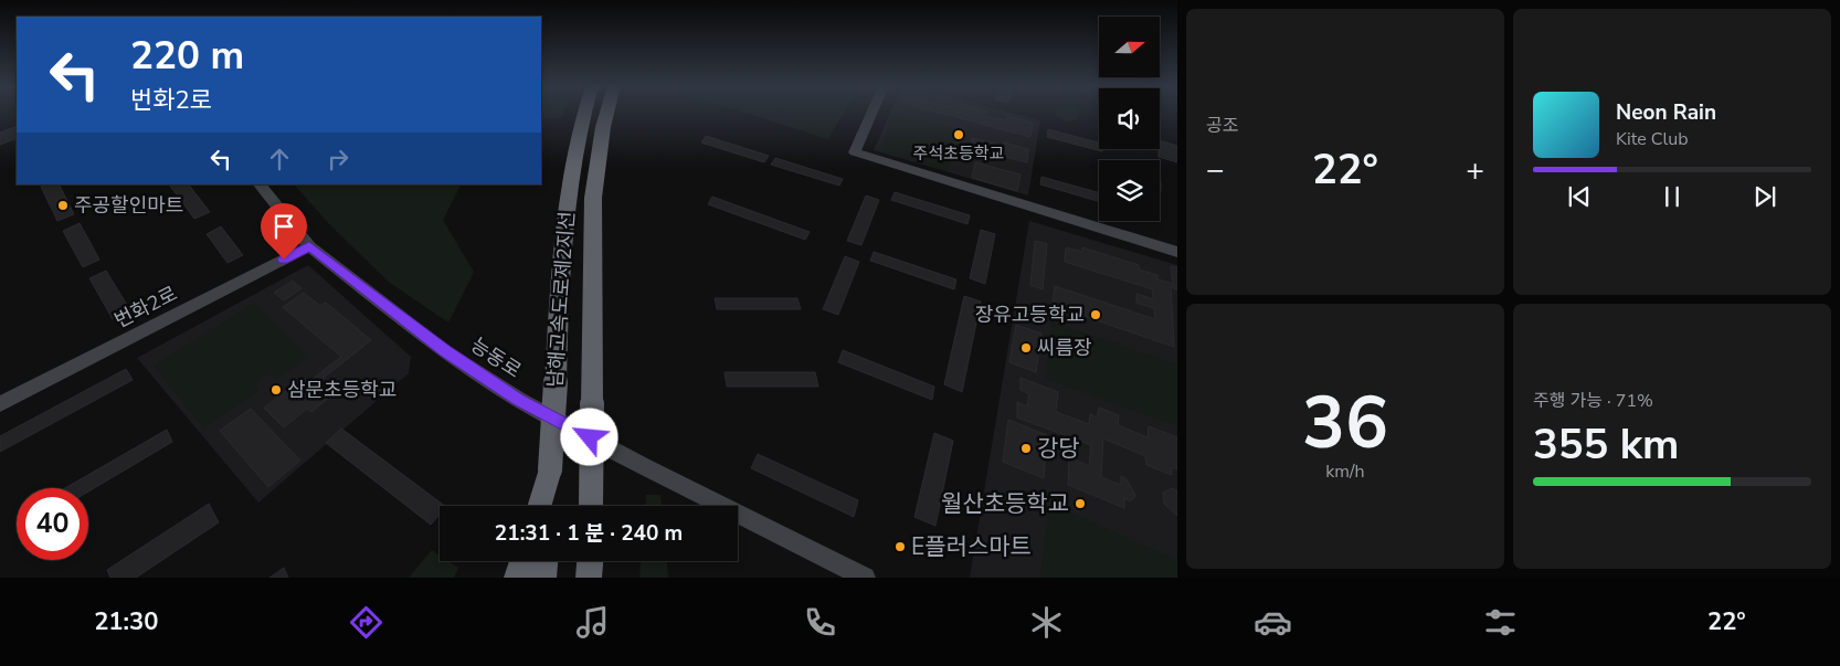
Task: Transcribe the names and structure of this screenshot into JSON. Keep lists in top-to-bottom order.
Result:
{
  "streets": {
    "highway": ["남해고속도로제2지선"],
    "street": ["번화2로", "능동로"]
  },
  "crossings": [
    ["번화2로", "능동로"]
  ],
  "places": [
    "주석초등학교",
    "주공할인마트",
    "장유고등학교",
    "씨름장",
    "삼문초등학교",
    "강당",
    "월산초등학교",
    "E플러스마트"
  ],
  "north": "right",
  "page": {
    "tile": [
      "공조",
      ["36", "km/h"],
      ["주행 가능 · 71%", "355 km"]
    ],
    "turn": ["220 m", "번화2로"],
    "song": ["Neon Rain", "Kite Club"],
    "heat": ["−", "22°", "+"],
    "limit": "40",
    "trip": "21:31 · 1 분 · 240 m",
    "tabs": ["21:30", "22°"]
  }
}
